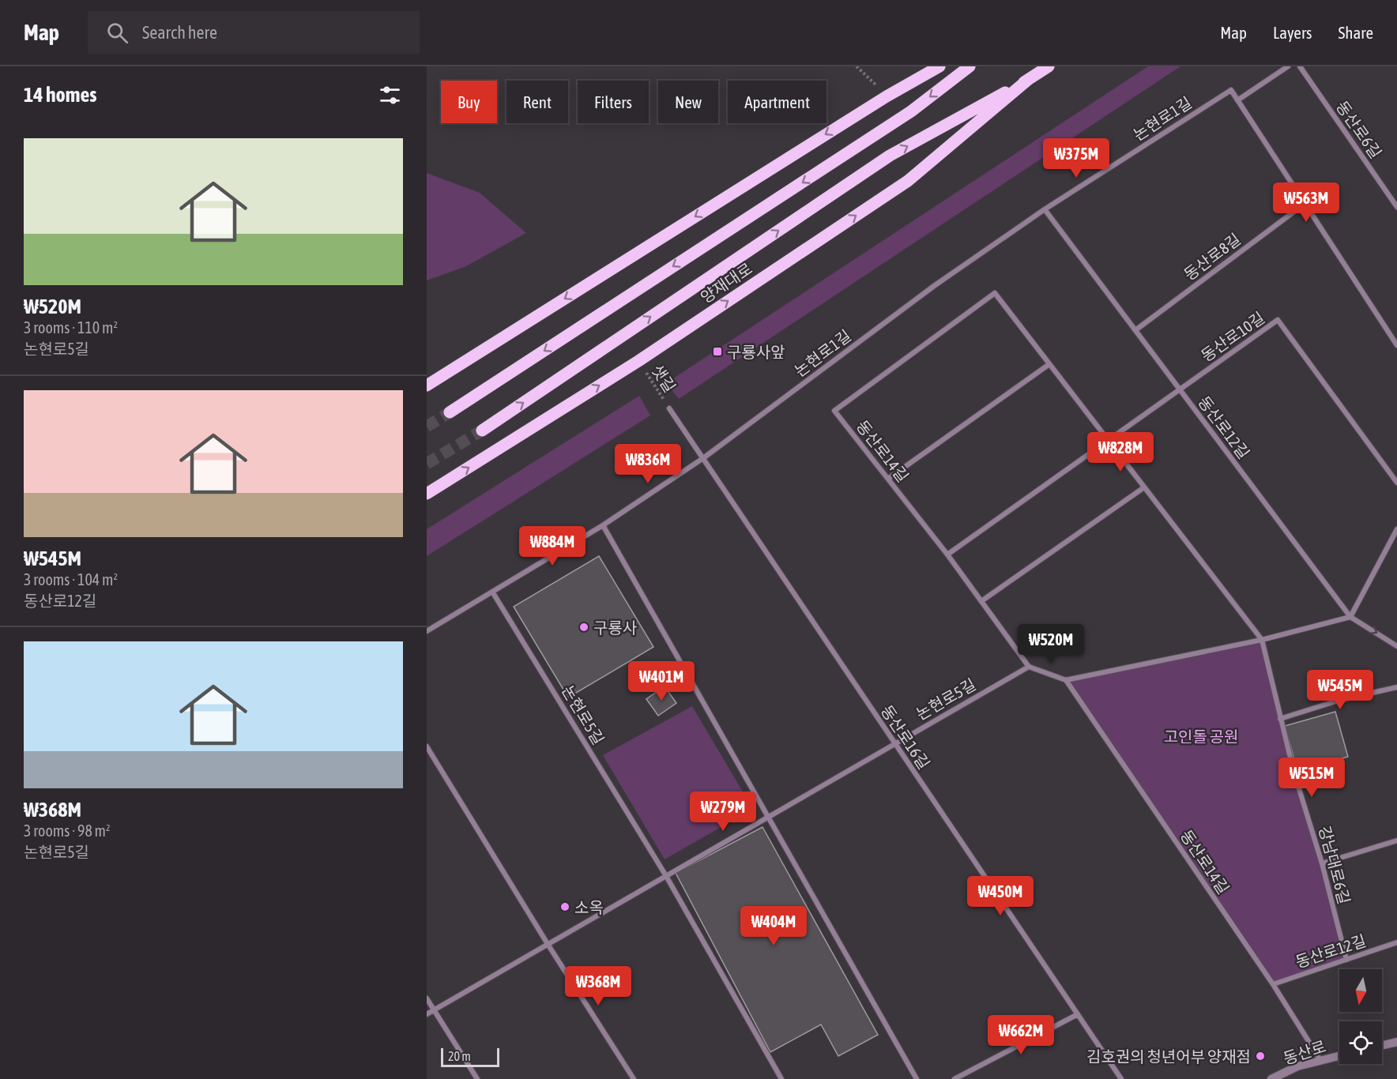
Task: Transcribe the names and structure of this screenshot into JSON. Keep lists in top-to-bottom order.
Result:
{
  "streets": {
    "main road": ["양재대로"],
    "street": [
      "논현로1길",
      "동산로6길",
      "동산로8길",
      "동산로10길",
      "동산로12길",
      "동산로14길",
      "논현로5길",
      "동산로16길",
      "강남대로6길",
      "동산로"
    ],
    "path": ["샛길"]
  },
  "crossings": [
    ["논현로1길", "동산로12길"],
    ["논현로1길", "논현로5길"],
    ["논현로1길", "동산로16길"],
    ["동산로8길", "동산로12길"],
    ["양재대로", "샛길"],
    ["동산로10길", "동산로12길"],
    ["동산로10길", "동산로14길"],
    ["샛길", "동산로16길"],
    ["동산로12길", "동산로14길"],
    ["동산로12길", "강남대로6길"],
    ["동산로14길", "논현로5길"],
    ["동산로14길", "동산로"],
    ["논현로5길", "동산로16길"]
  ],
  "parks": ["고인돌 공원"],
  "places": {
    "transit": ["구룡사앞"],
    "other": ["구룡사", "소옥", "김호권의 청년어부 양재점"]
  },
  "scale_bar": "20 m",
  "north": "bottom",
  "page": {
    "header": "Map",
    "search": "Search here",
    "nav": ["Map", "Layers", "Share"],
    "heading": "14 homes",
    "chip": [
      "Buy",
      "Rent",
      "Filters",
      "New",
      "Apartment"
    ],
    "list": [
      {
        "name": "₩520M",
        "note": "3 rooms · 110 m² · 논현로5길"
      },
      {
        "name": "₩545M",
        "note": "3 rooms · 104 m² · 동산로12길"
      },
      {
        "name": "₩368M",
        "note": "3 rooms · 98 m² · 논현로5길"
      }
    ],
    "price": [
      "₩375M",
      "₩563M",
      "₩828M",
      "₩836M",
      "₩884M",
      "₩520M",
      "₩401M",
      "₩545M",
      "₩515M",
      "₩279M",
      "₩450M",
      "₩404M",
      "₩368M",
      "₩662M"
    ],
    "scale": "20 m"
  }
}
